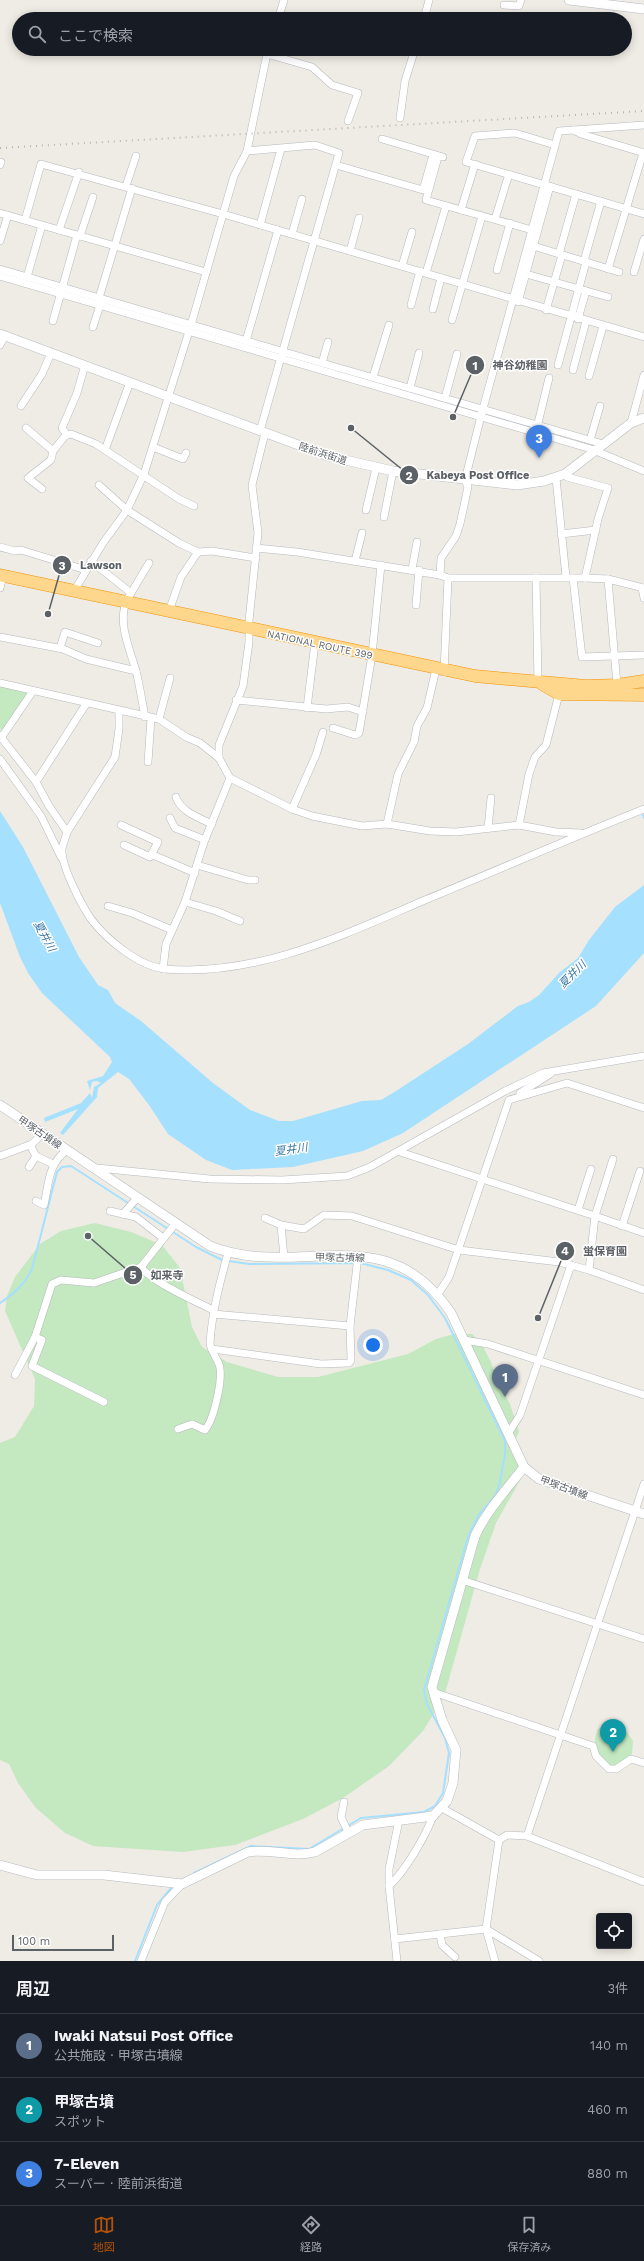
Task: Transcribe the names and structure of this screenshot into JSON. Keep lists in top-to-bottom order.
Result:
{
  "streets": {
    "highway": ["NATIONAL ROUTE 399"],
    "street": ["陸前浜街道", "甲塚古墳線"]
  },
  "water": ["夏井川"],
  "places": [
    "神谷幼稚園",
    "Kabeya Post Office",
    "Lawson",
    "如来寺",
    "蛍保育園"
  ],
  "scale_bar": "100 m",
  "page": {
    "search": "ここで検索",
    "pins": ["3", "1", "2"],
    "scale": "100 m",
    "heading": ["周辺", "3件"],
    "list": [
      {
        "mark": "1",
        "name": "Iwaki Natsui Post Office",
        "note": "公共施設 · 甲塚古墳線",
        "value": "140 m"
      },
      {
        "mark": "2",
        "name": "甲塚古墳",
        "note": "スポット",
        "value": "460 m"
      },
      {
        "mark": "3",
        "name": "7-Eleven",
        "note": "スーパー · 陸前浜街道",
        "value": "880 m"
      }
    ],
    "nav": ["地図", "経路", "保存済み"]
  }
}
